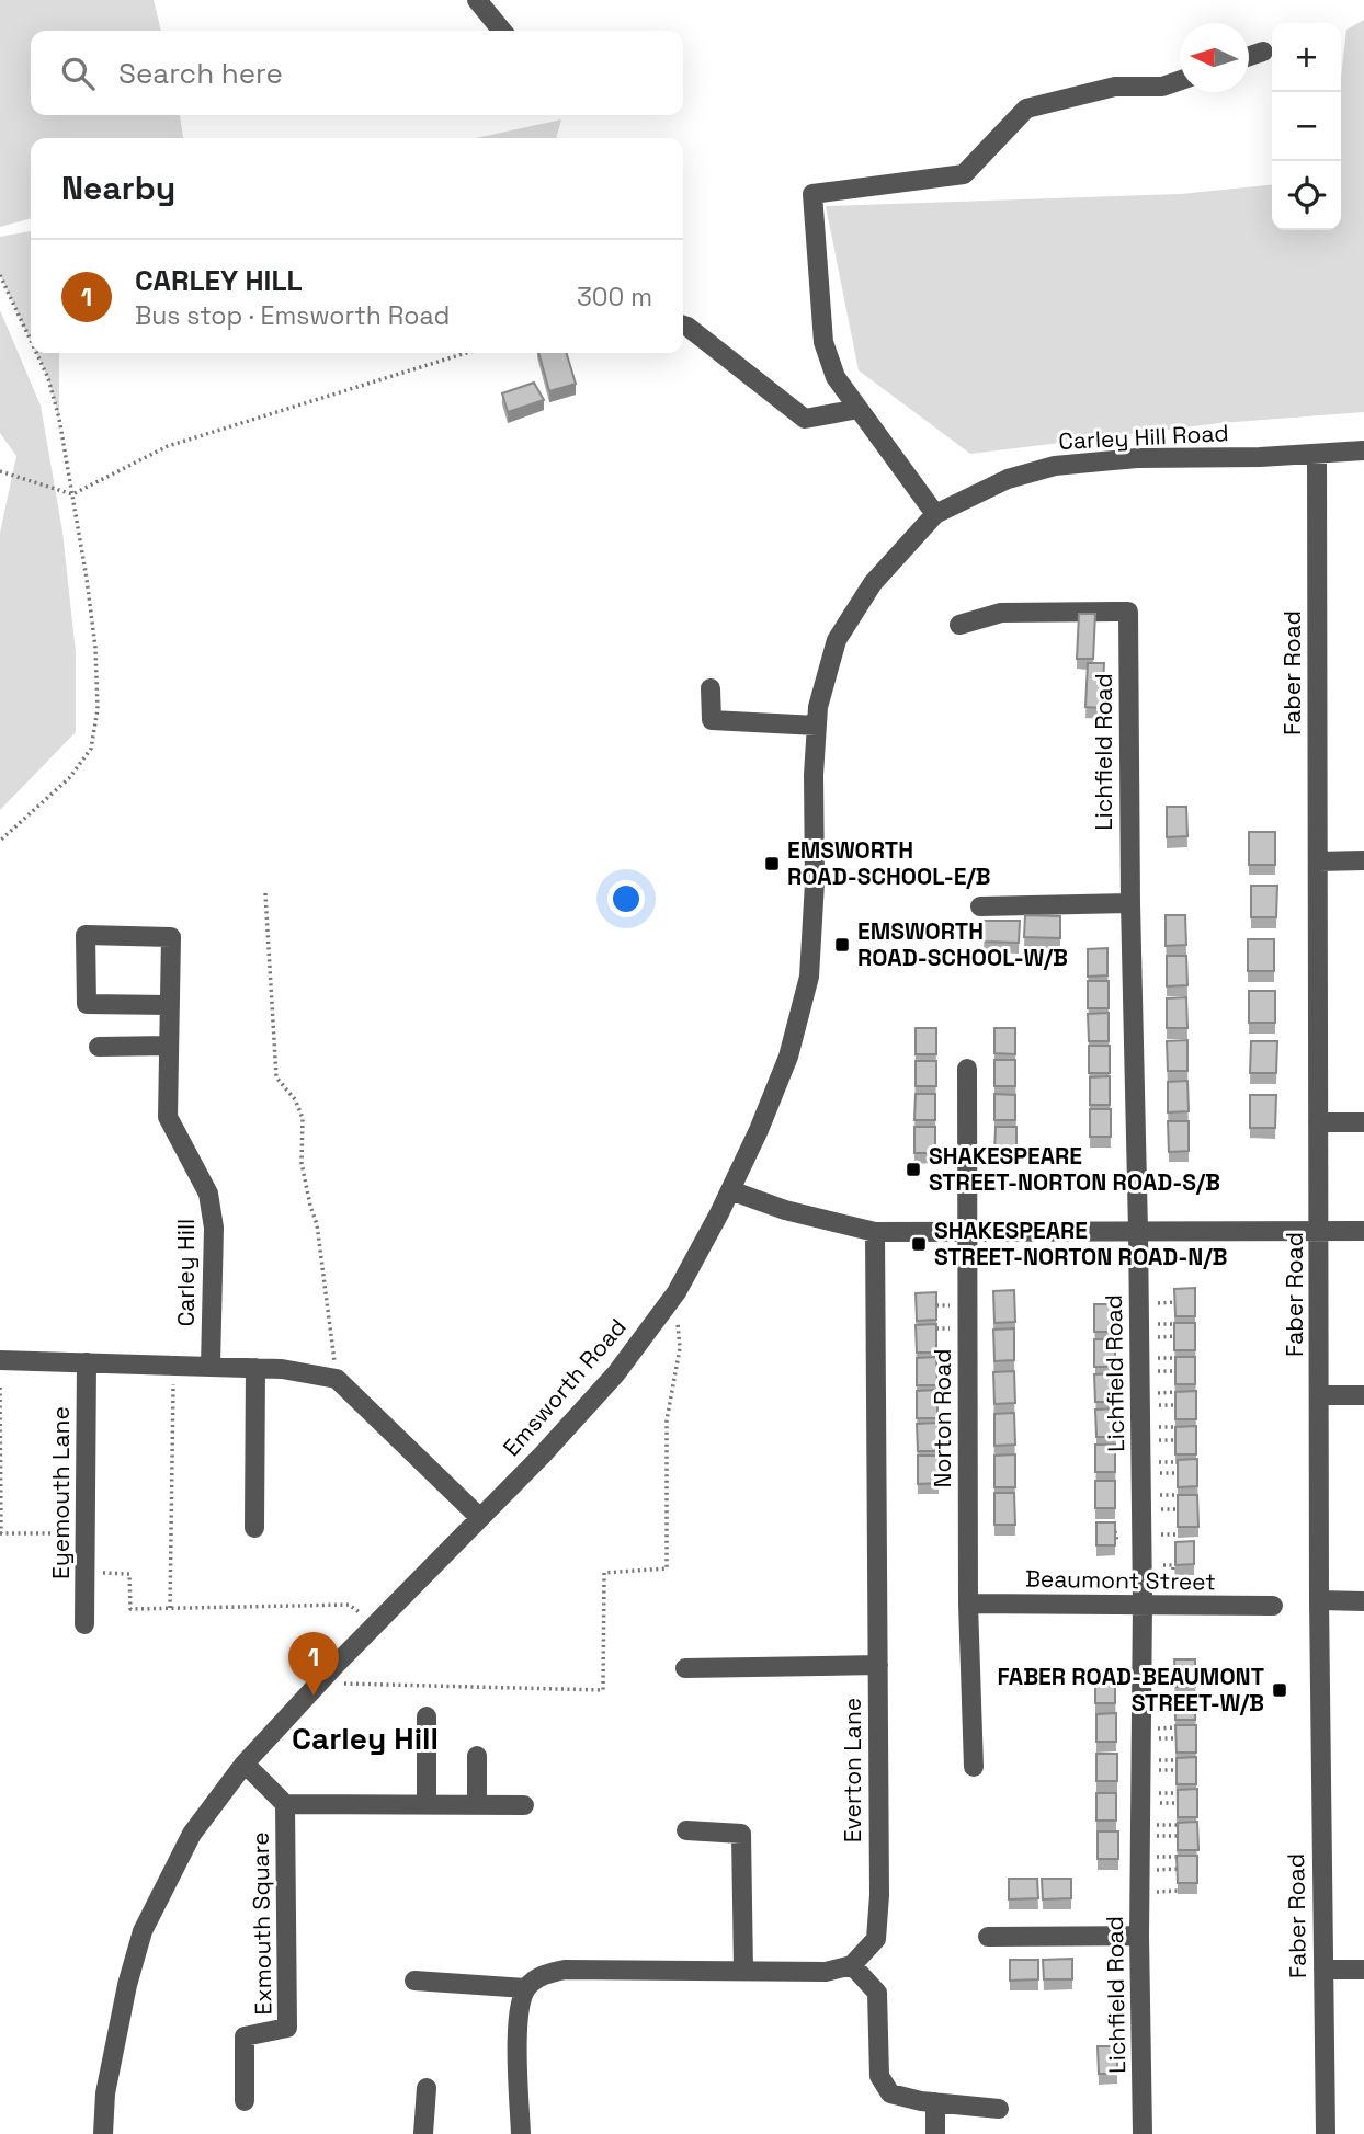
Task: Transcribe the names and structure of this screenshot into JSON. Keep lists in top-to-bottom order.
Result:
{
  "streets": {
    "street": [
      "Carley Hill Road",
      "Faber Road",
      "Lichfield Road",
      "Carley Hill",
      "Emsworth Road",
      "Norton Road",
      "Eyemouth Lane",
      "Beaumont Street",
      "Everton Lane",
      "Exmouth Square"
    ]
  },
  "crossings": [
    ["Carley Hill Road", "Faber Road"],
    ["Carley Hill Road", "Emsworth Road"],
    ["Lichfield Road", "Beaumont Street"],
    ["Emsworth Road", "Exmouth Square"],
    ["Norton Road", "Beaumont Street"]
  ],
  "districts": ["Carley Hill"],
  "places": {
    "transit": [
      "EMSWORTH ROAD-SCHOOL-E/B",
      "EMSWORTH ROAD-SCHOOL-W/B",
      "SHAKESPEARE STREET-NORTON ROAD-S/B",
      "SHAKESPEARE STREET-NORTON ROAD-N/B",
      "FABER ROAD-BEAUMONT STREET-W/B"
    ]
  },
  "north": "left",
  "page": {
    "map_buttons": ["+", "−"],
    "search": "Search here",
    "heading": "Nearby",
    "list": [
      {
        "mark": "1",
        "name": "CARLEY HILL",
        "note": "Bus stop · Emsworth Road",
        "value": "300 m"
      }
    ],
    "pins": "1"
  }
}
